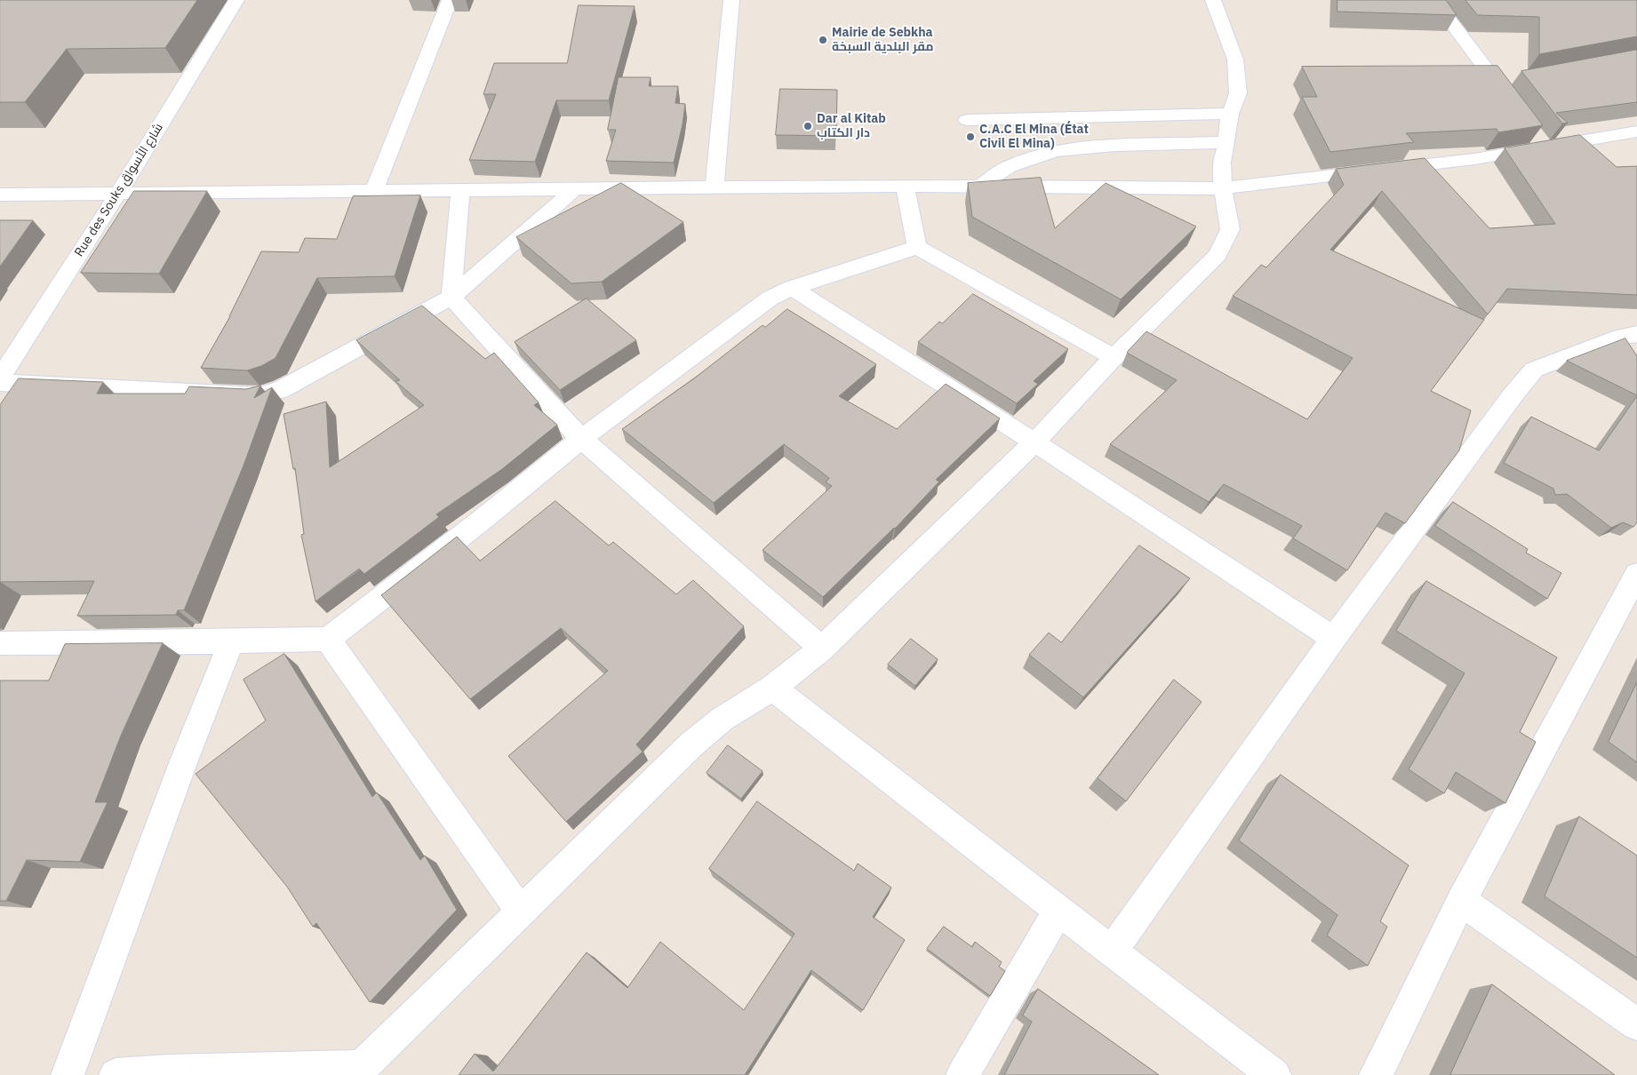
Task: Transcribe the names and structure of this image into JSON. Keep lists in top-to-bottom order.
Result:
{
  "streets": {
    "street": ["Rue des Souks شارع الأسواق"]
  },
  "places": ["Mairie de Sebkha مقر البلدية السبخة", "Dar al Kitab دار الكتاب", "C.A.C El Mina (État Civil El Mina)"]
}
